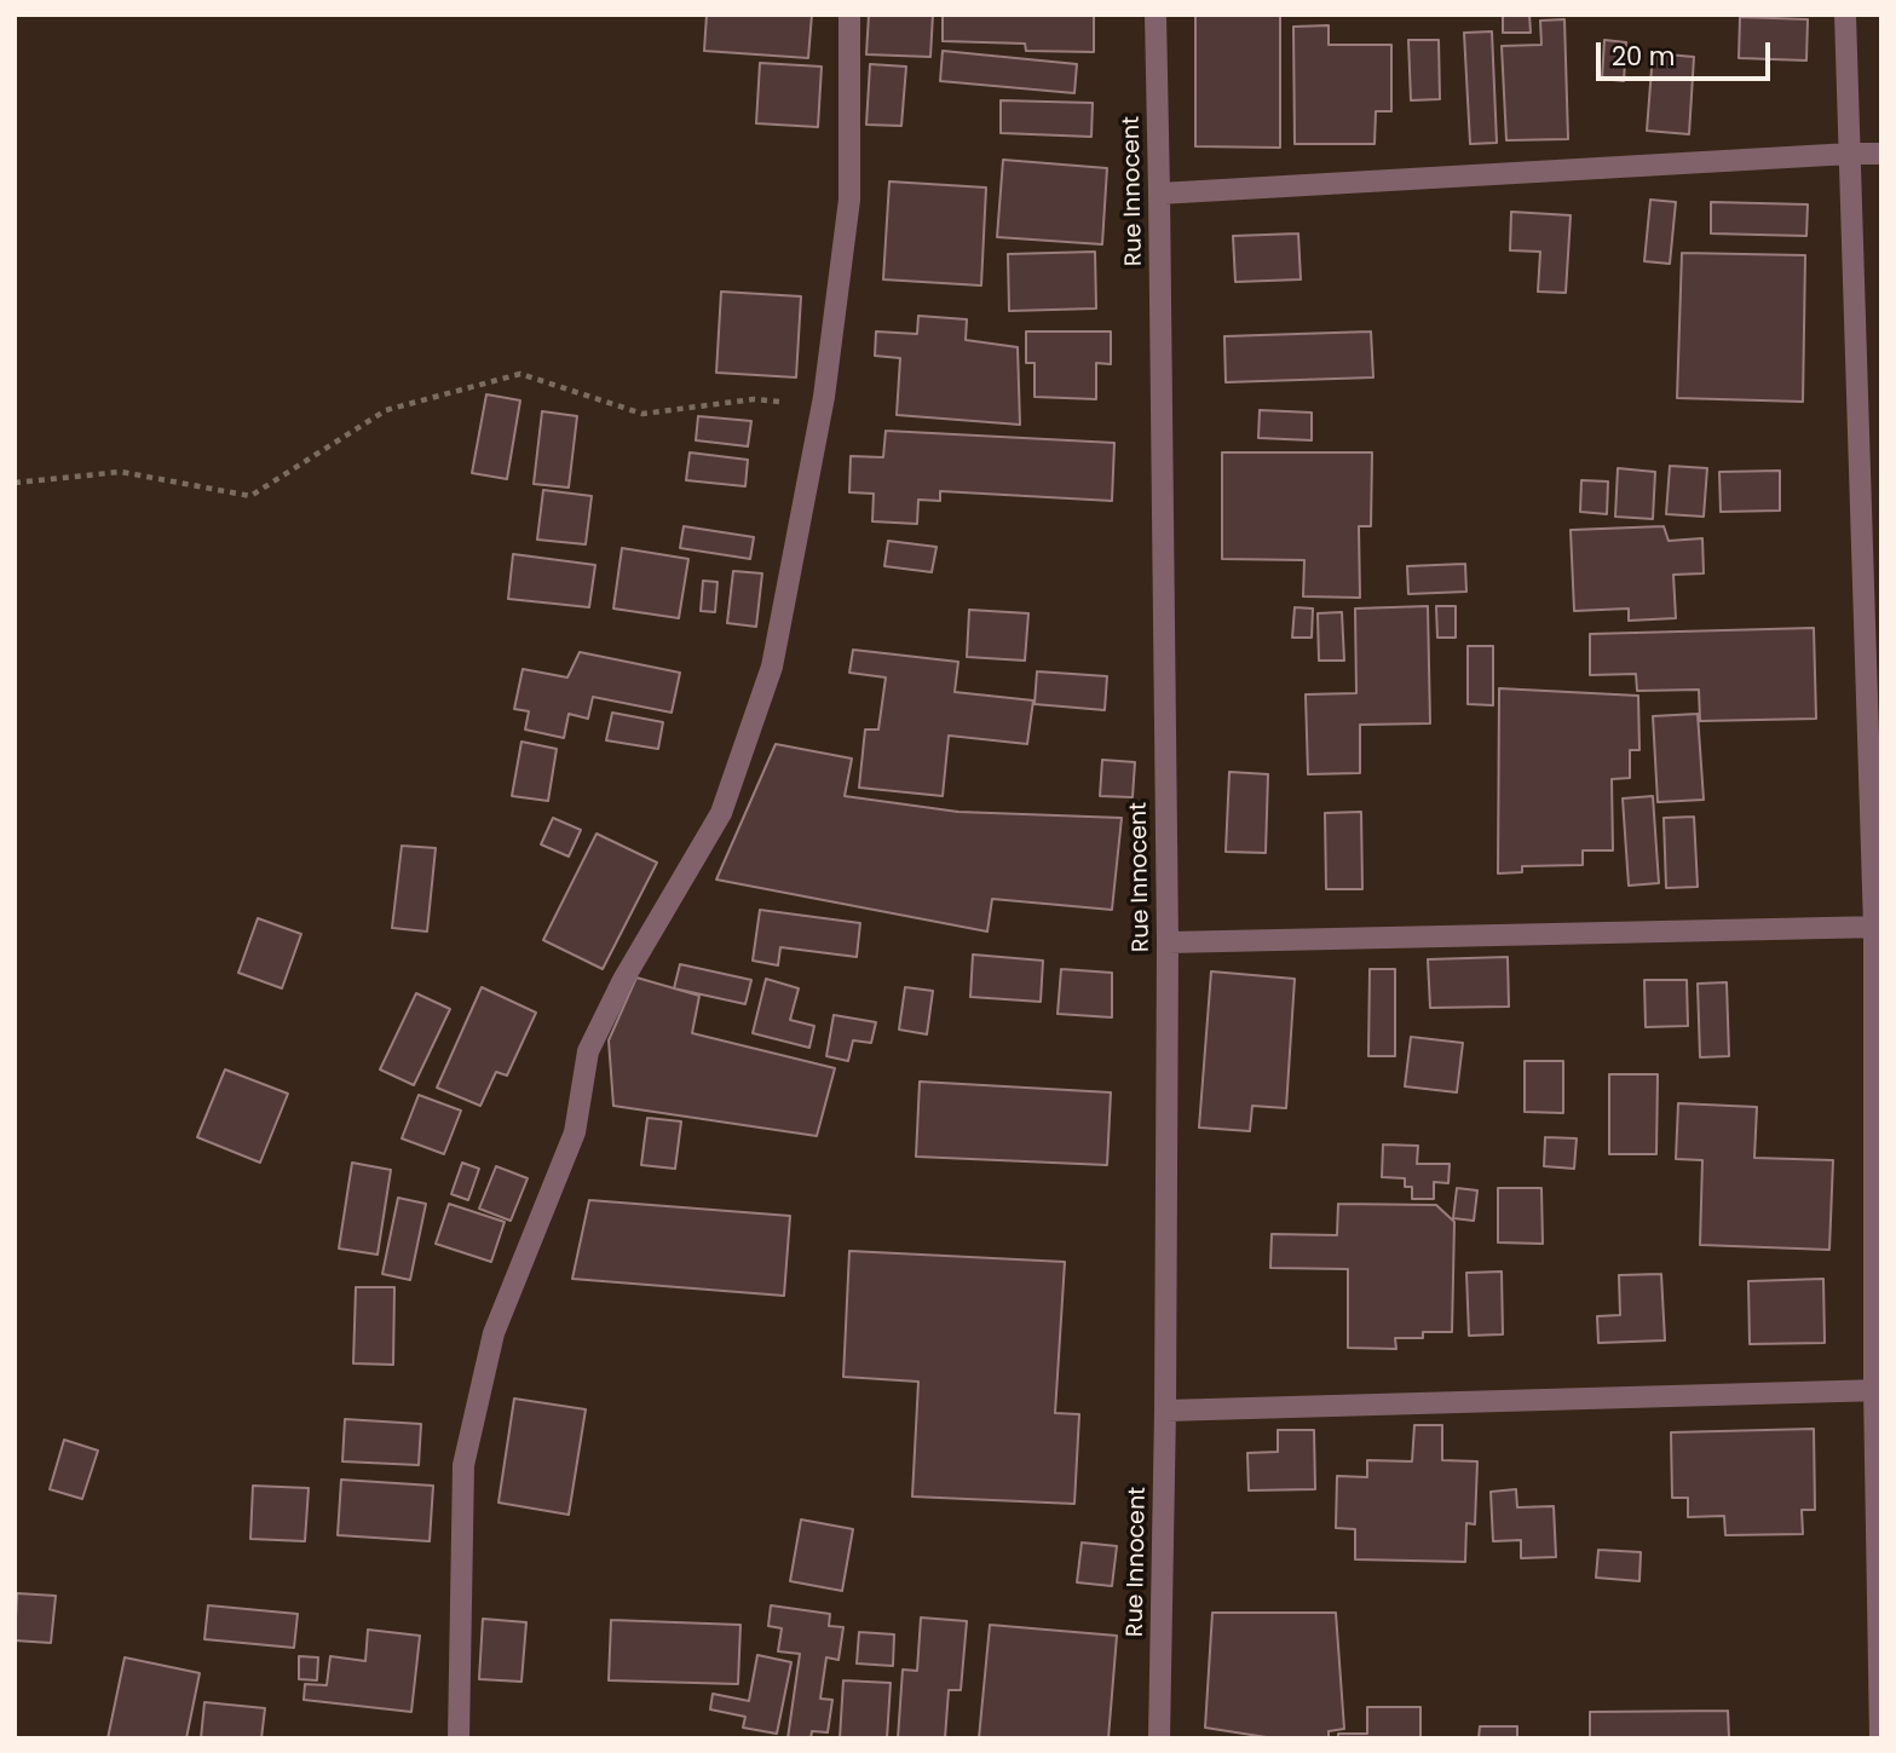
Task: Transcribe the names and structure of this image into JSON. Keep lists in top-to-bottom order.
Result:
{
  "streets": {
    "street": ["Rue Innocent"]
  },
  "scale_bar": "20 m"
}
